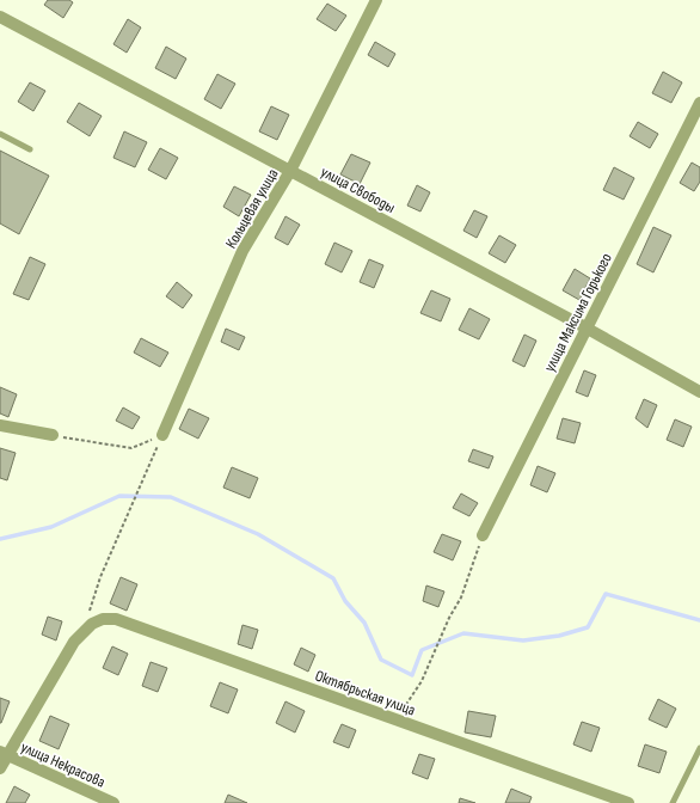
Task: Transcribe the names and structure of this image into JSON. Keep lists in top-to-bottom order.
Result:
{
  "streets": {
    "street": [
      "улица Свободы",
      "Кольцевая улица",
      "улица Максима Горького",
      "Октябрьская улица",
      "улица Некрасова"
    ]
  },
  "crossings": [
    ["улица Свободы", "Кольцевая улица"],
    ["улица Свободы", "улица Максима Горького"]
  ]
}
